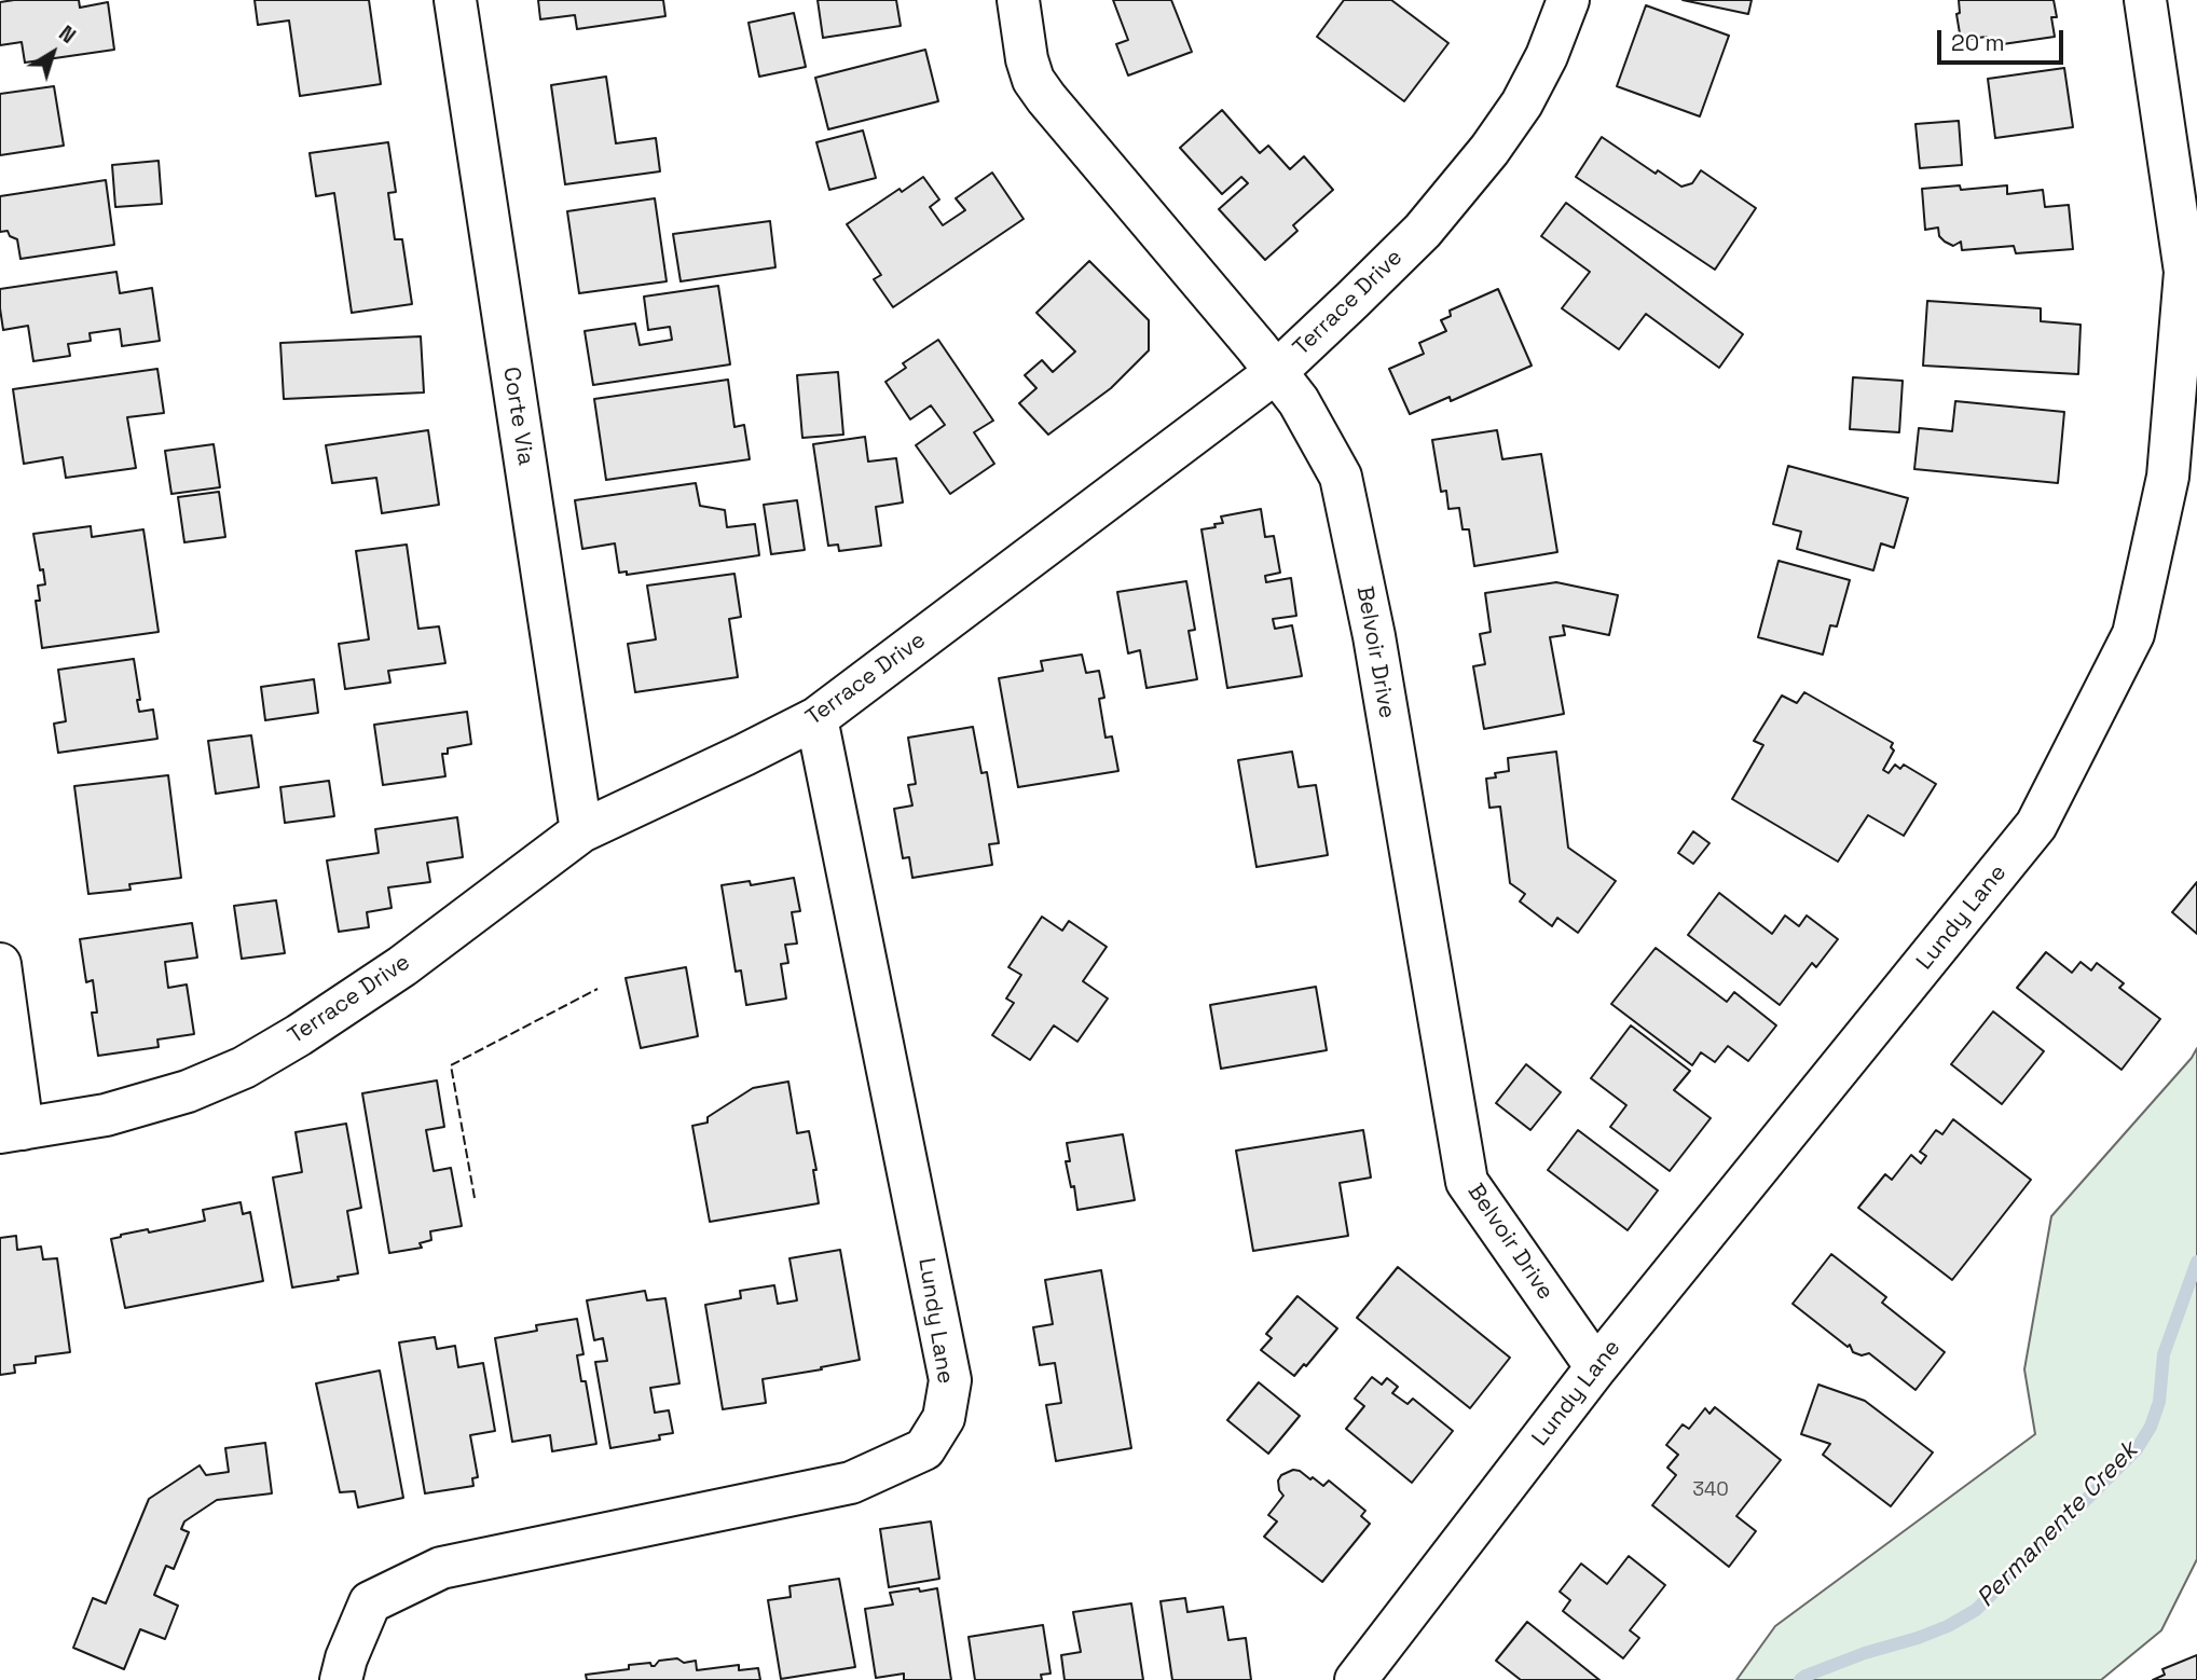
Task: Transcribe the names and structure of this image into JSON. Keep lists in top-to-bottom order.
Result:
{
  "streets": {
    "street": [
      "Terrace Drive",
      "Corte Via",
      "Belvoir Drive",
      "Lundy Lane"
    ]
  },
  "crossings": [
    ["Terrace Drive", "Corte Via"],
    ["Terrace Drive", "Belvoir Drive"],
    ["Terrace Drive", "Lundy Lane"],
    ["Belvoir Drive", "Lundy Lane"]
  ],
  "water": ["Permanente Creek"],
  "house_numbers": ["340"],
  "scale_bar": "20 m",
  "north": "top right"
}
